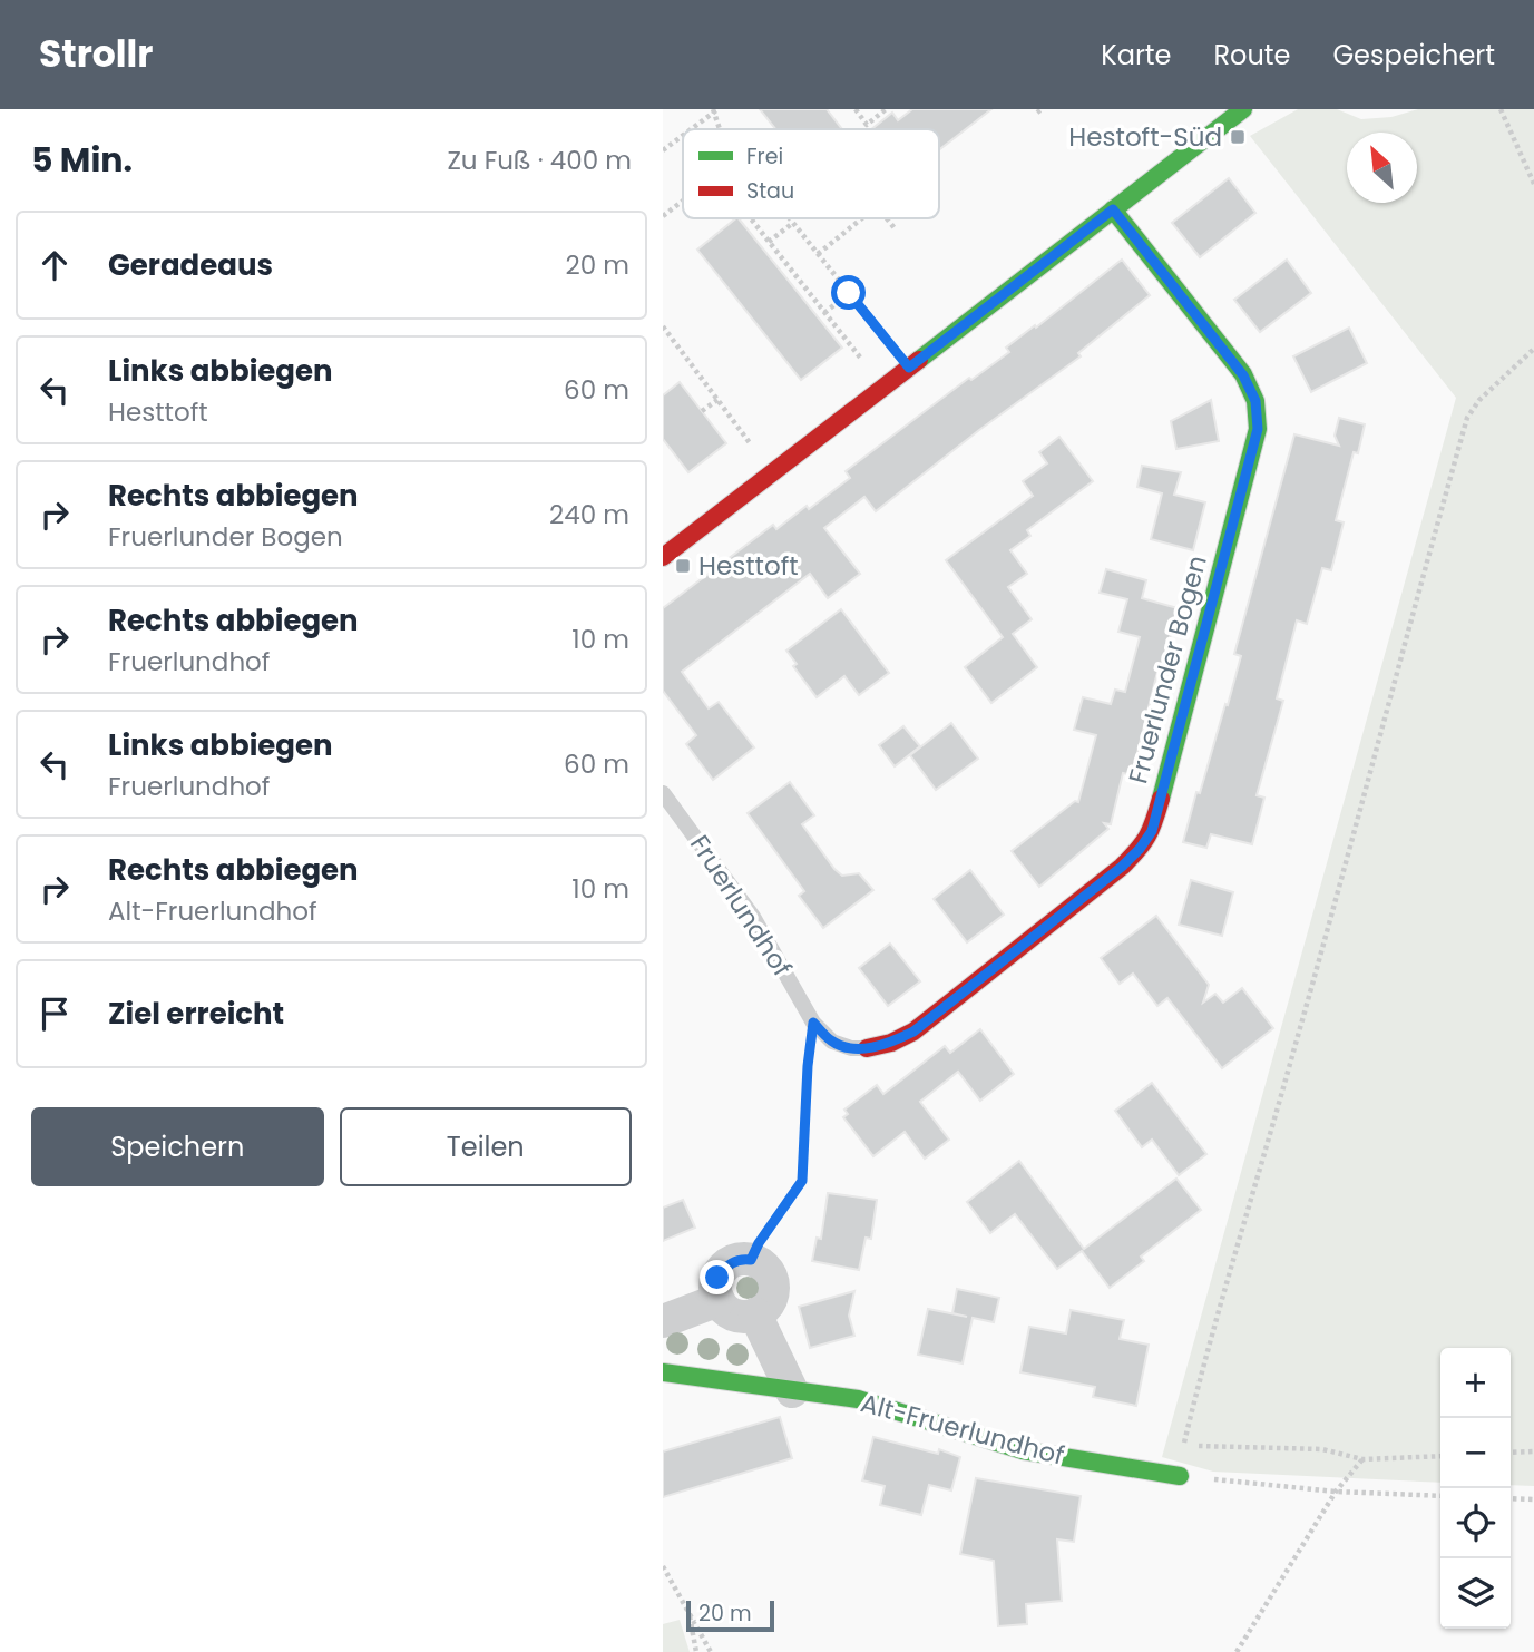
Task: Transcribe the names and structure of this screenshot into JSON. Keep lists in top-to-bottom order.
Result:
{
  "streets": {
    "street": ["Fruerlunder Bogen", "Alt-Fruerlundhof"],
    "lane": ["Fruerlundhof"]
  },
  "crossings": [
    ["Fruerlunder Bogen", "Fruerlundhof"]
  ],
  "places": {
    "transit": ["Hestoft-Süd", "Hesttoft"]
  },
  "legend": ["Frei", "Stau"],
  "scale_bar": "20 m",
  "north": "top left",
  "page": {
    "header": "Strollr",
    "nav": ["Karte", "Route", "Gespeichert"],
    "heading": ["5 Min.", "Zu Fuß · 400 m"],
    "list": [
      ["Geradeaus", "20 m"],
      ["Links abbiegen", "Hesttoft", "60 m"],
      ["Rechts abbiegen", "Fruerlunder Bogen", "240 m"],
      ["Rechts abbiegen", "Fruerlundhof", "10 m"],
      ["Links abbiegen", "Fruerlundhof", "60 m"],
      ["Rechts abbiegen", "Alt-Fruerlundhof", "10 m"],
      "Ziel erreicht"
    ],
    "buttons": ["Speichern", "Teilen"],
    "map_buttons": ["+", "−"],
    "scale": "20 m"
  }
}
